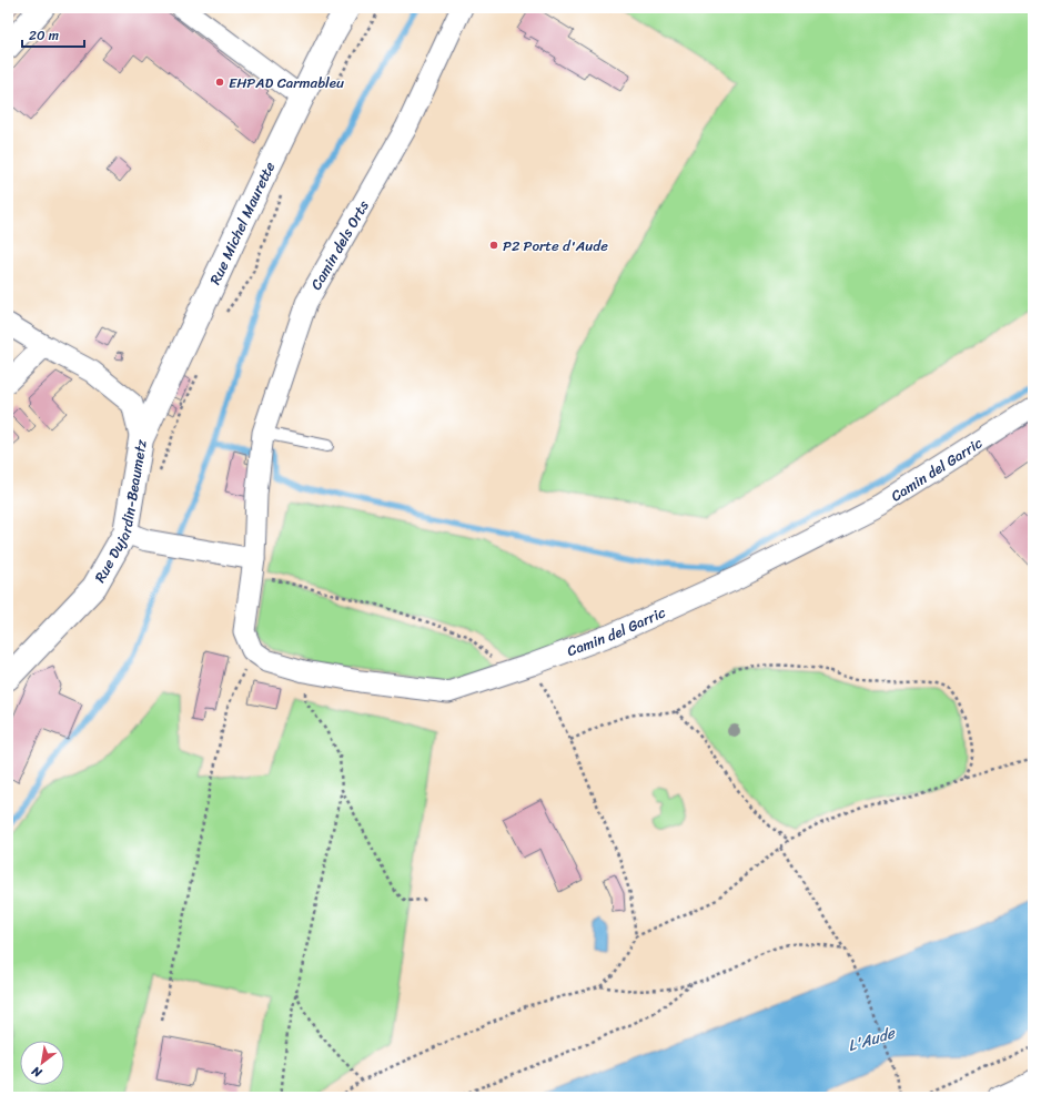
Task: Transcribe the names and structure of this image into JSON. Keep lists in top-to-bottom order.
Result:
{
  "streets": {
    "main road": ["Rue Michel Maurette", "Rue Dujardin-Beaumetz"],
    "street": ["Camin dels Orts", "Camin del Garric"]
  },
  "crossings": [
    ["Rue Michel Maurette", "Rue Dujardin-Beaumetz"]
  ],
  "water": ["L'Aude"],
  "places": ["EHPAD Carmableu", "P2 Porte d'Aude"],
  "scale_bar": "20 m",
  "north": "bottom left"
}
